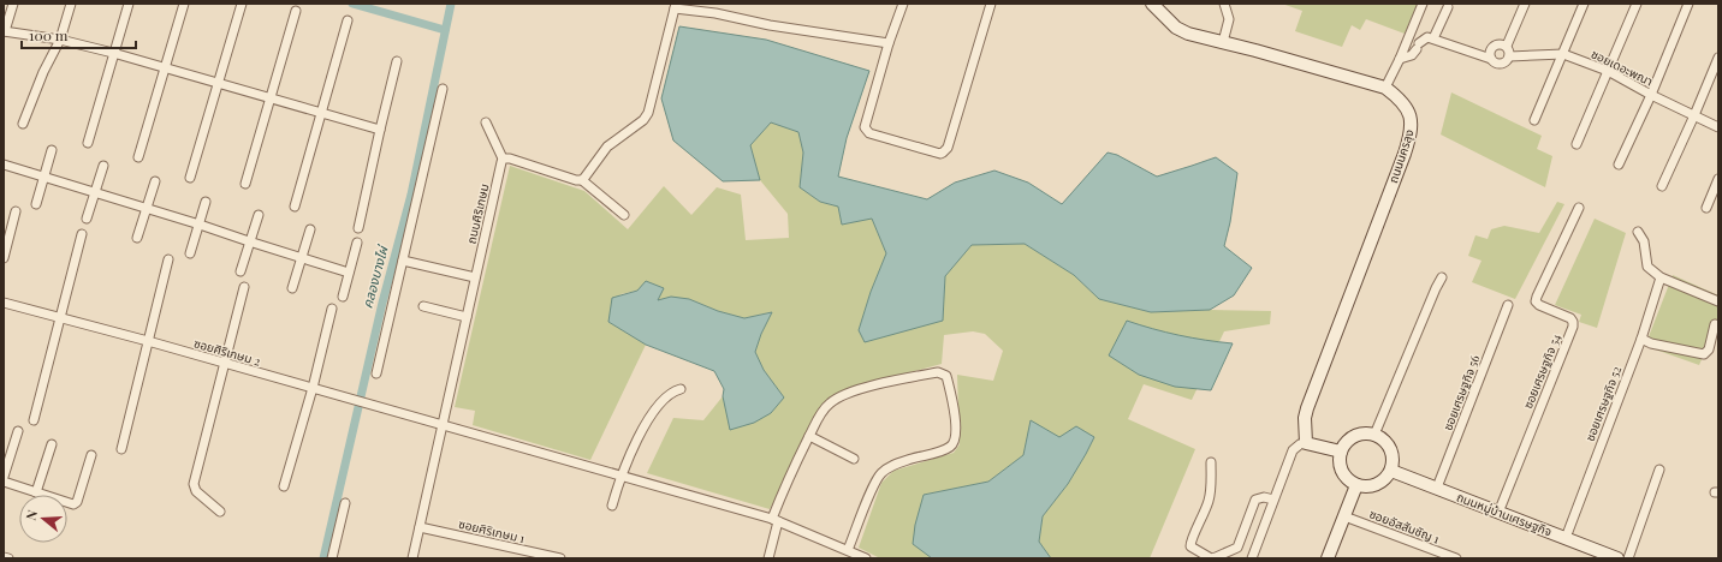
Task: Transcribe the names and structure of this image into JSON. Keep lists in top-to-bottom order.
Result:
{
  "streets": {
    "street": [
      "ซอยเดอะพณา",
      "ถนนนครลุง",
      "ถนนศิริเกษม",
      "ซอยศิริเกษม 2",
      "ซอยเศรษฐกิจ 54",
      "ซอยเศรษฐกิจ 56",
      "ซอยเศรษฐกิจ 52",
      "ถนนหมู่บ้านเศรษฐกิจ",
      "ซอยอัสสัมชัญ 1",
      "ซอยศิริเกษม 1"
    ]
  },
  "crossings": [
    ["ถนนศิริเกษม", "ซอยศิริเกษม 2"],
    ["ถนนศิริเกษม", "ซอยศิริเกษม 1"],
    ["ซอยเศรษฐกิจ 54", "ถนนหมู่บ้านเศรษฐกิจ"],
    ["ซอยเศรษฐกิจ 56", "ถนนหมู่บ้านเศรษฐกิจ"],
    ["ซอยเศรษฐกิจ 52", "ถนนหมู่บ้านเศรษฐกิจ"]
  ],
  "water": ["คลองบางไผ่"],
  "scale_bar": "100 m",
  "north": "left"
}
